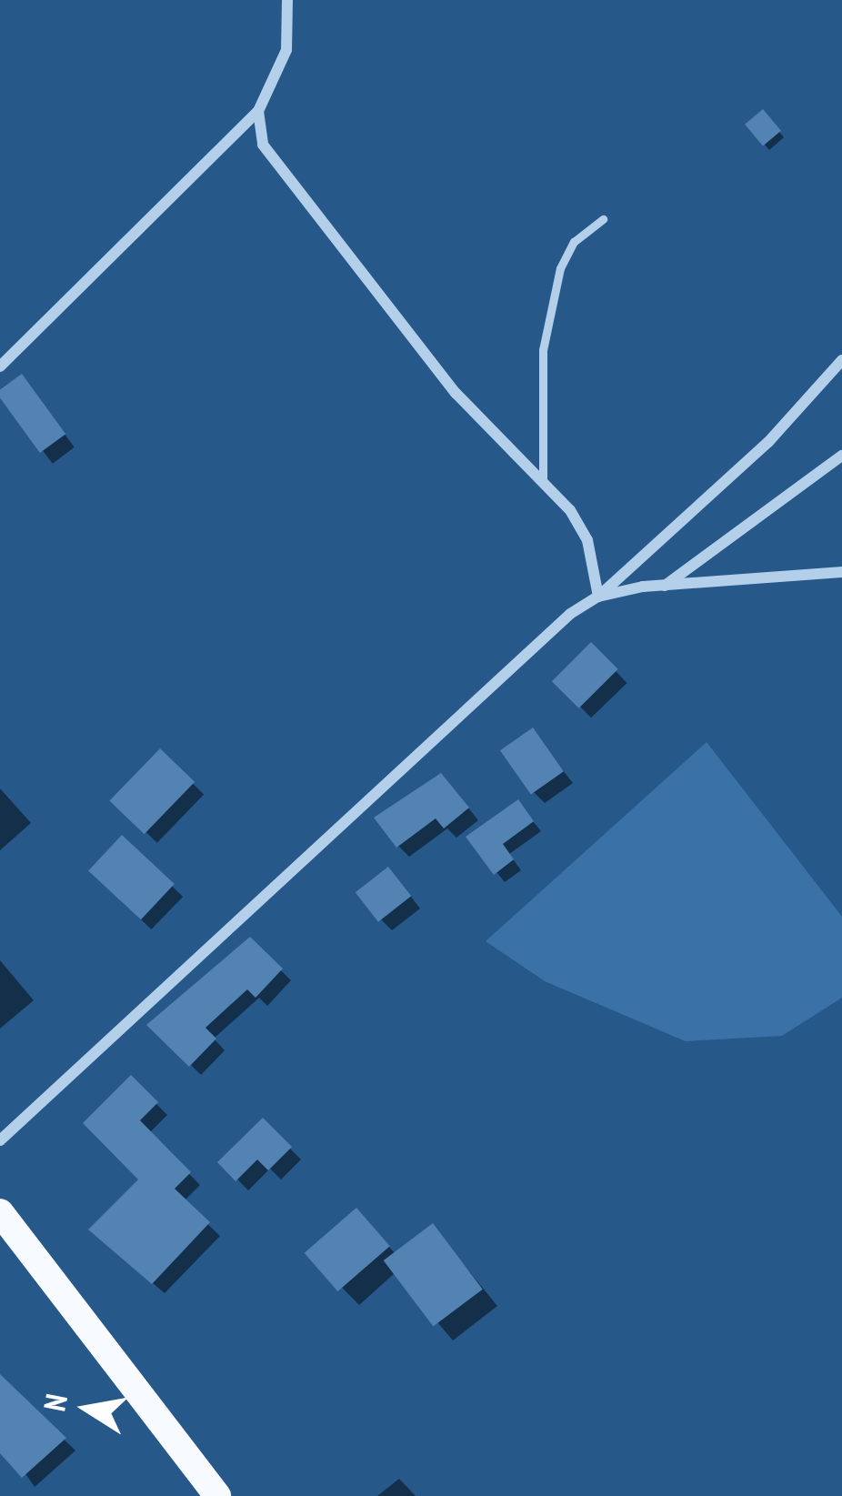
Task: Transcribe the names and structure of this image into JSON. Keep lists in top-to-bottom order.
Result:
{
  "north": "left"
}
